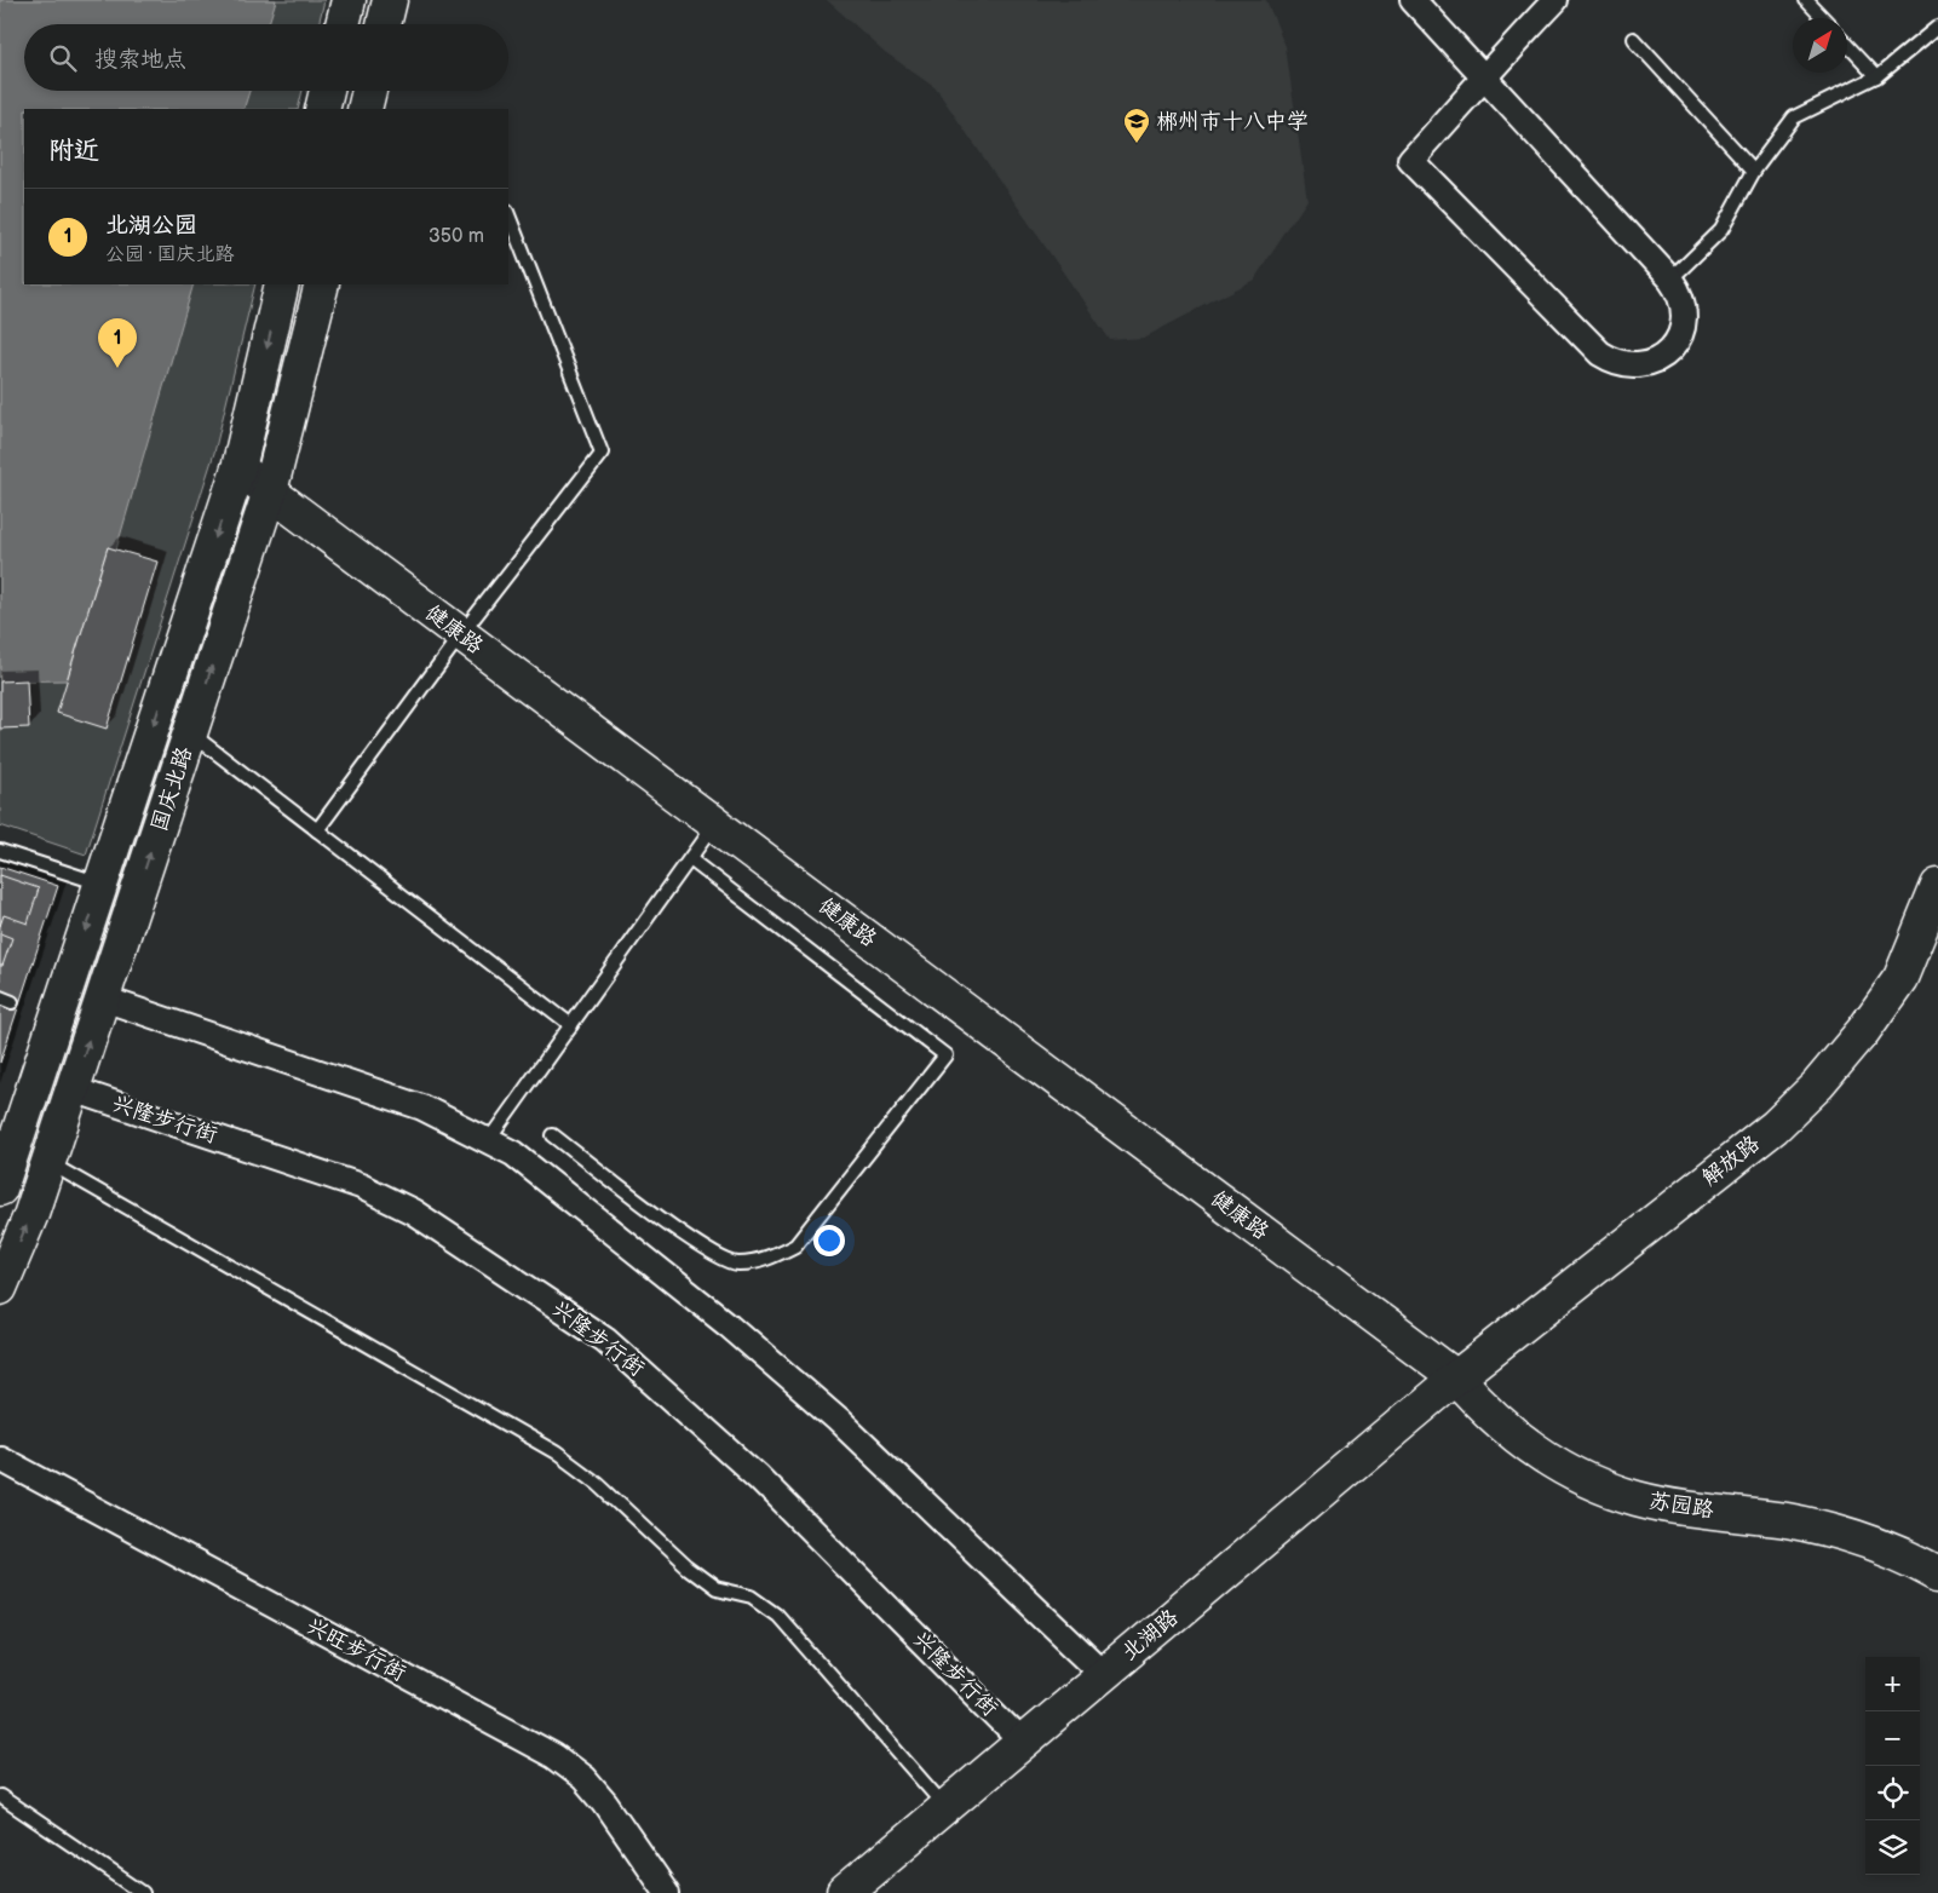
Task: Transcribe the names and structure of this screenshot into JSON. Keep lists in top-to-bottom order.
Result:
{
  "streets": {
    "street": [
      "健康路",
      "国庆北路",
      "兴隆步行街",
      "解放路",
      "苏园路",
      "北湖路",
      "兴旺步行街"
    ]
  },
  "crossings": [
    ["健康路", "国庆北路"],
    ["健康路", "解放路"],
    ["健康路", "苏园路"],
    ["健康路", "北湖路"],
    ["国庆北路", "兴隆步行街"],
    ["兴隆步行街", "北湖路"],
    ["解放路", "苏园路"],
    ["解放路", "北湖路"],
    ["苏园路", "北湖路"]
  ],
  "places": {
    "school or university": ["郴州市十八中学"]
  },
  "north": "top right",
  "page": {
    "search": "搜索地点",
    "heading": "附近",
    "list": [
      {
        "mark": "1",
        "name": "北湖公园",
        "note": "公园 · 国庆北路",
        "value": "350 m"
      }
    ],
    "pins": "1",
    "map_buttons": ["+", "−"]
  }
}
